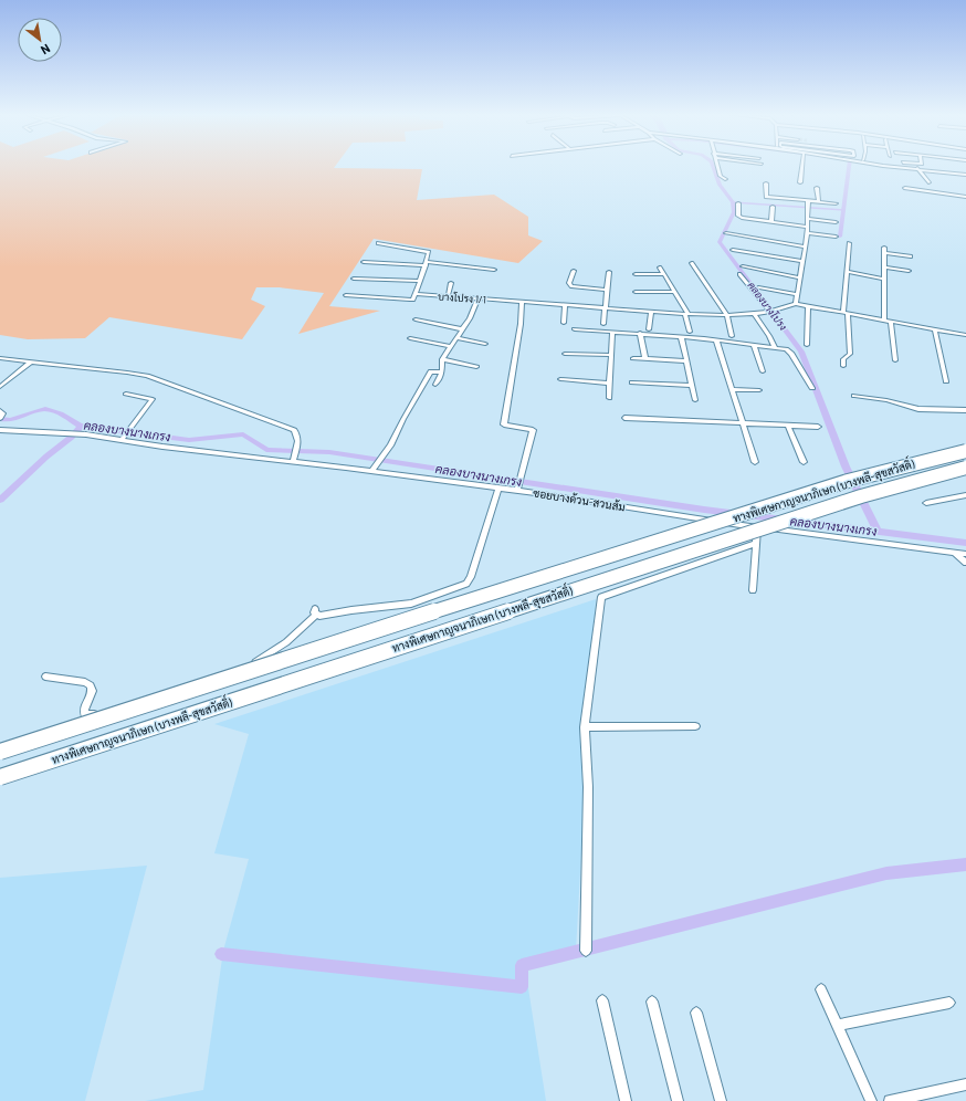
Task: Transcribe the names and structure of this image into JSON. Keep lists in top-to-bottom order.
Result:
{
  "streets": {
    "highway": ["ทางพิเศษกาญจนาภิเษก (บางพลี-สุขสวัสดิ์)"],
    "street": ["บางโปรง 1/1", "ซอยบางด้วน-สวนส้ม"]
  },
  "water": ["คลองบางโปรง", "คลองบางนางเกรง"],
  "north": "bottom right"
}
